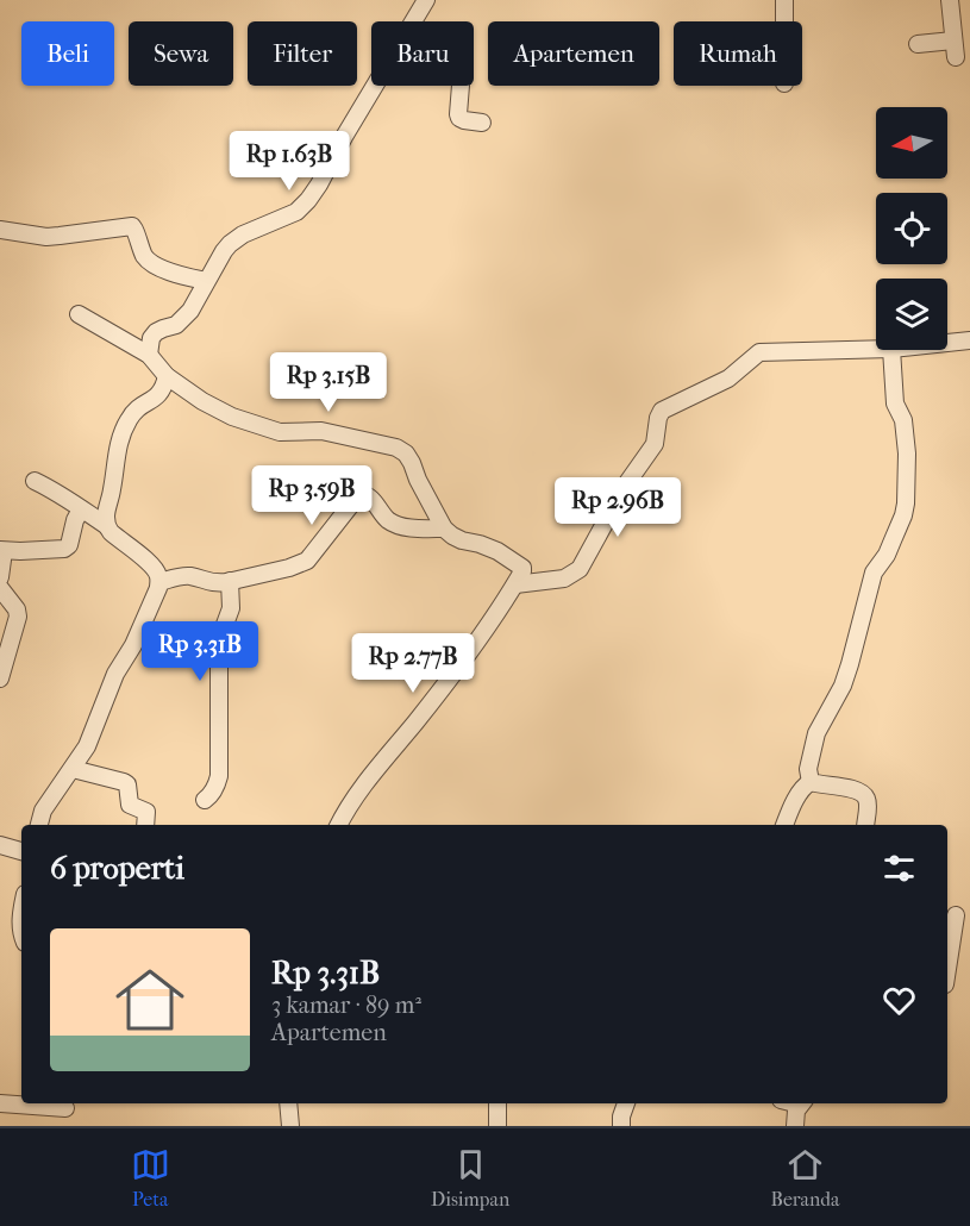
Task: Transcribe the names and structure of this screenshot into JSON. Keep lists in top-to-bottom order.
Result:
{
  "north": "left",
  "page": {
    "chip": [
      "Beli",
      "Sewa",
      "Filter",
      "Baru",
      "Apartemen",
      "Rumah"
    ],
    "price": [
      "Rp 1.63B",
      "Rp 3.15B",
      "Rp 3.59B",
      "Rp 2.96B",
      "Rp 3.31B",
      "Rp 2.77B"
    ],
    "heading": "6 properti",
    "list": [
      {
        "name": "Rp 3.31B",
        "note": "3 kamar · 89 m² · Apartemen"
      }
    ],
    "tabs": ["Peta", "Disimpan", "Beranda"]
  }
}
